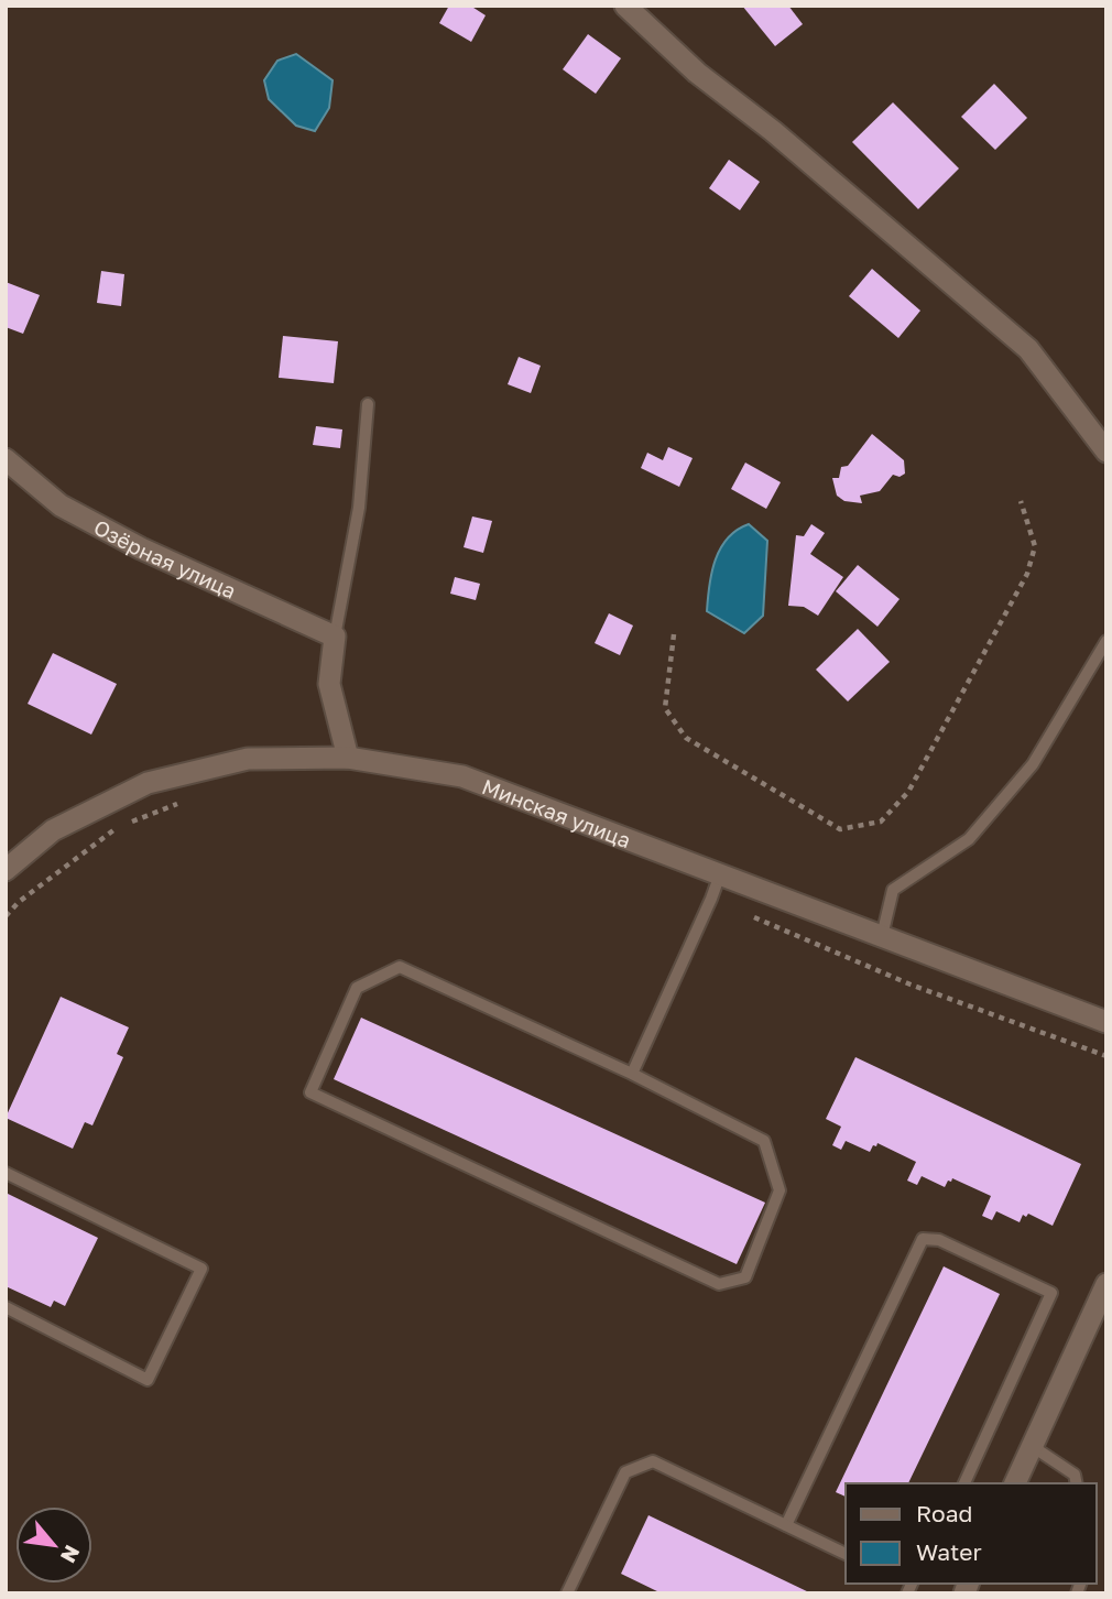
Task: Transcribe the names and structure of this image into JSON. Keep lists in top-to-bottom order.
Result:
{
  "streets": {
    "street": ["Озёрная улица", "Минская улица"]
  },
  "legend": ["Road", "Water"],
  "north": "bottom right"
}
